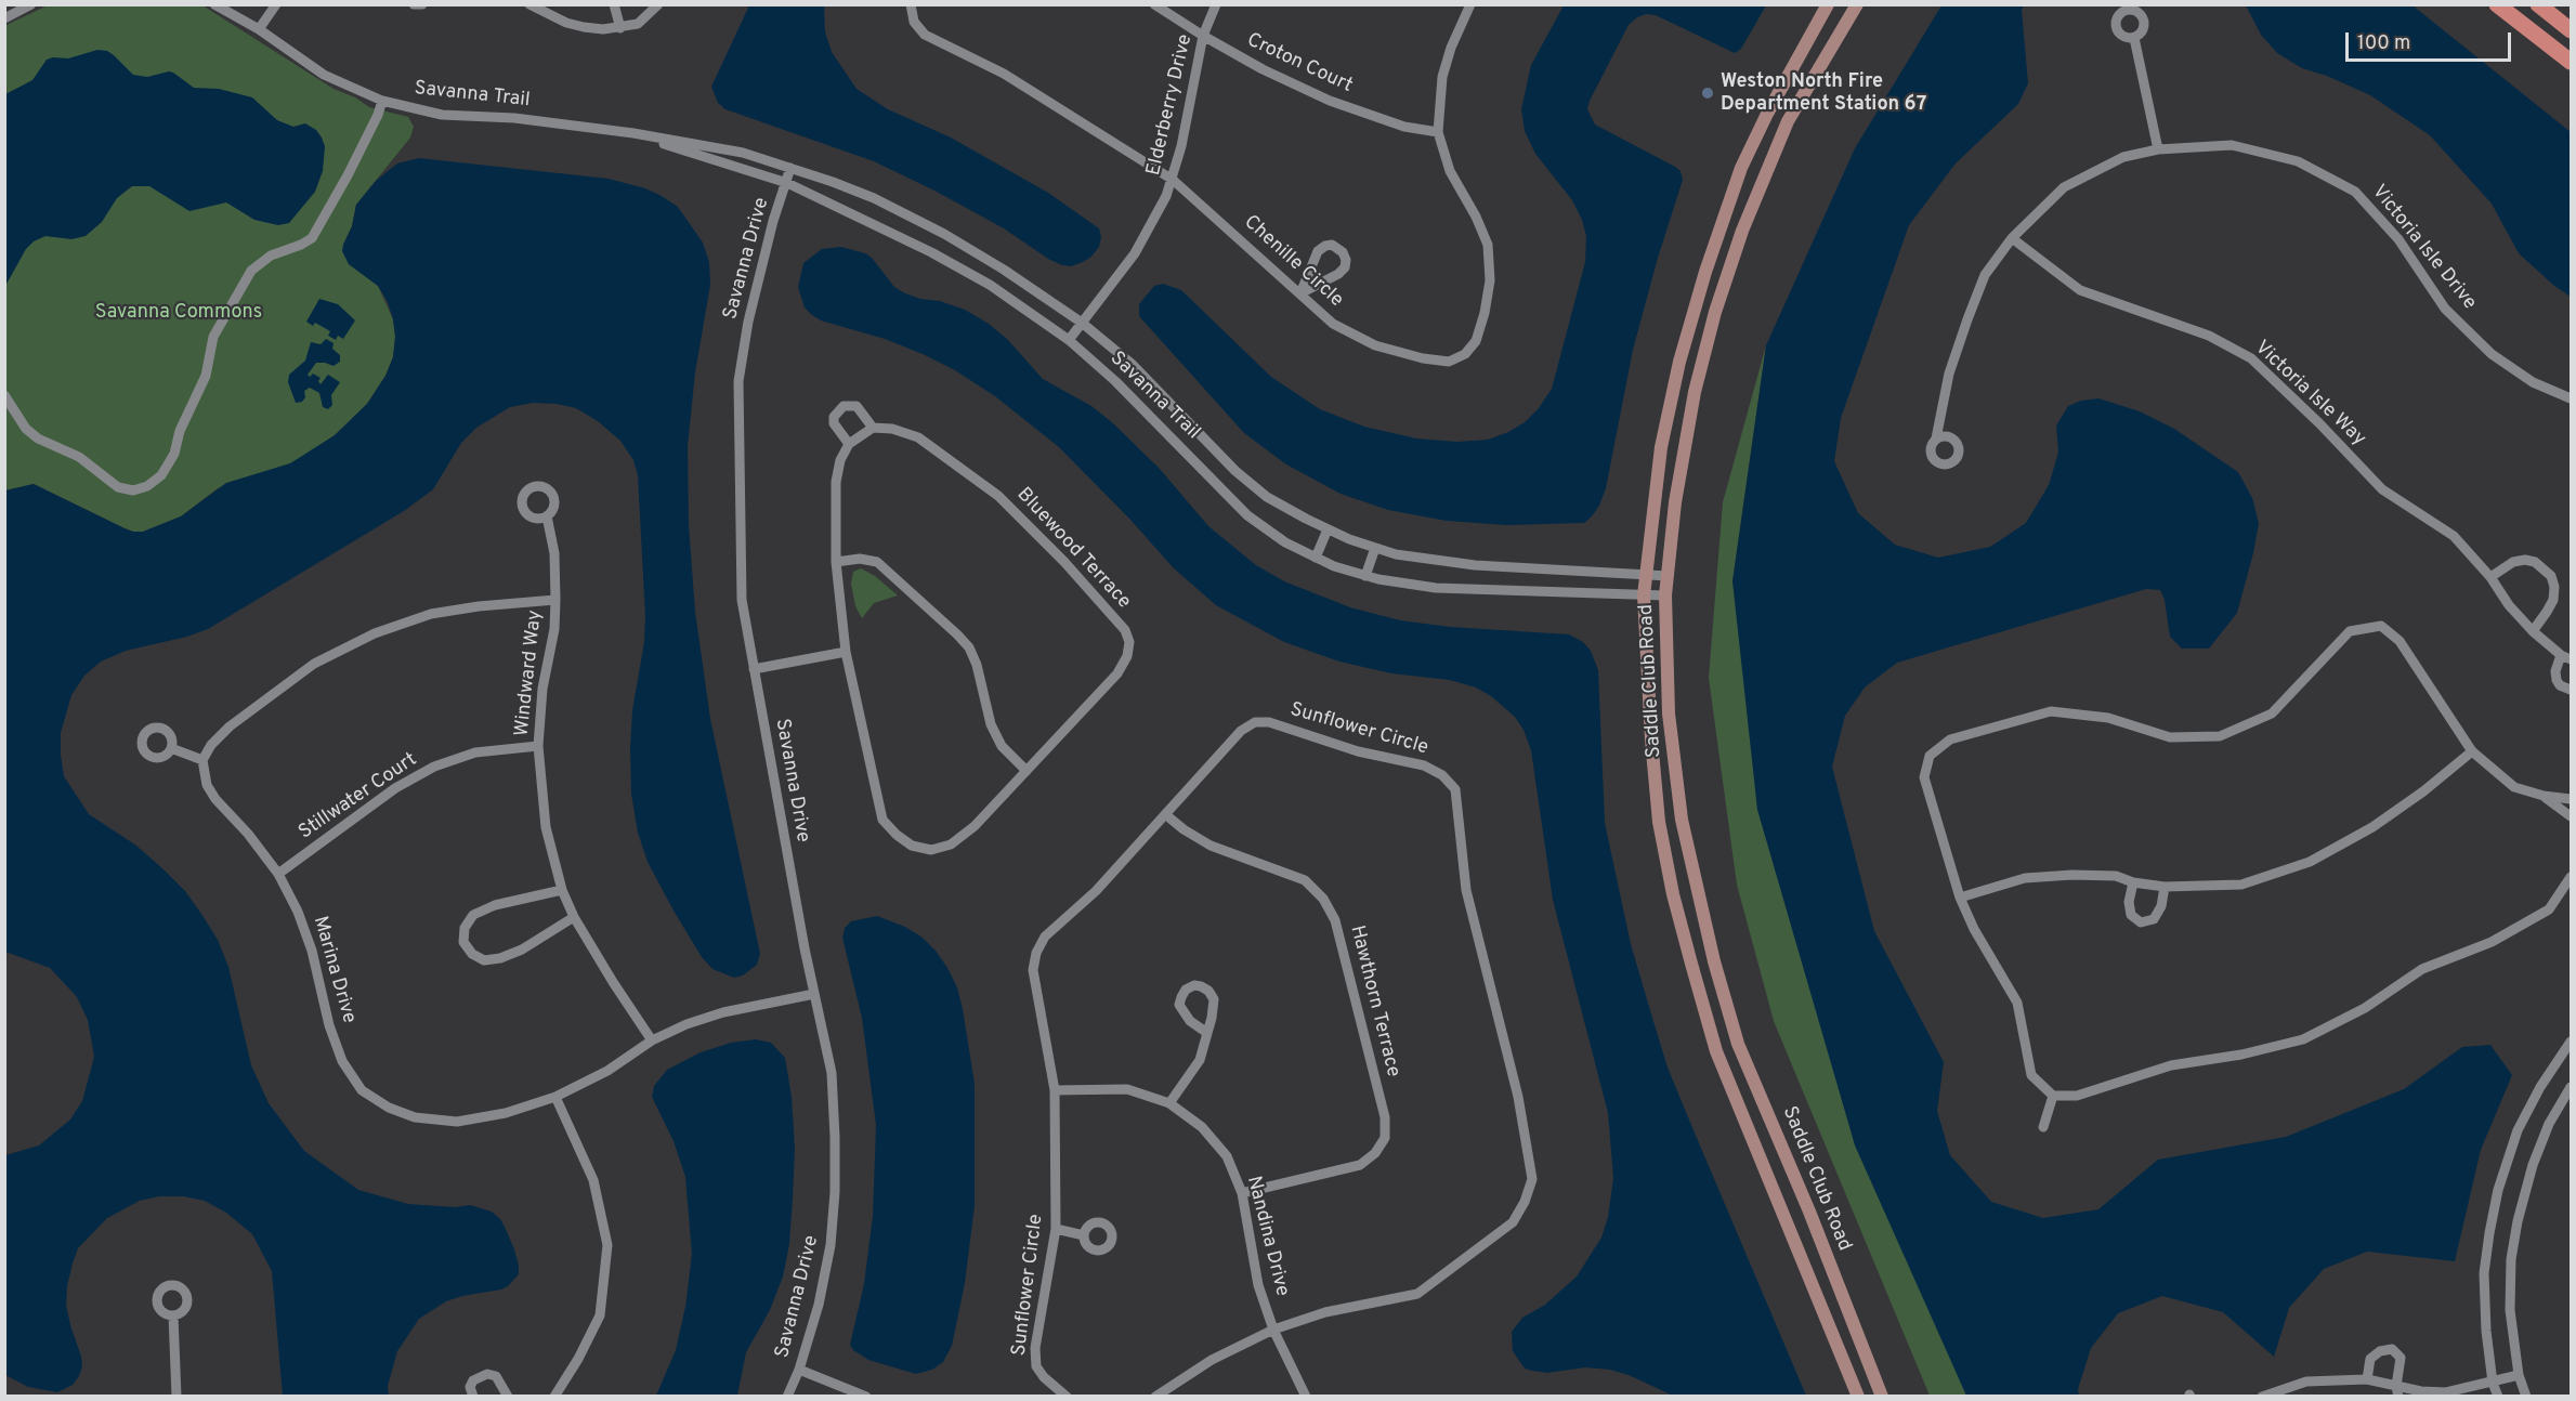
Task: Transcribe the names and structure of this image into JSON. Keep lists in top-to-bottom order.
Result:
{
  "streets": {
    "street": [
      "Croton Court",
      "Savanna Trail",
      "Elderberry Drive",
      "Victoria Isle Drive",
      "Savanna Drive",
      "Chenille Circle",
      "Victoria Isle Way",
      "Bluewood Terrace",
      "Windward Way",
      "Saddle Club Road",
      "Sunflower Circle",
      "Stillwater Court",
      "Marina Drive",
      "Hawthorn Terrace",
      "Nandina Drive"
    ]
  },
  "crossings": [
    ["Croton Court", "Elderberry Drive"],
    ["Croton Court", "Chenille Circle"],
    ["Savanna Trail", "Elderberry Drive"],
    ["Savanna Trail", "Savanna Drive"],
    ["Savanna Trail", "Saddle Club Road"],
    ["Elderberry Drive", "Chenille Circle"],
    ["Victoria Isle Drive", "Victoria Isle Way"],
    ["Savanna Drive", "Marina Drive"],
    ["Windward Way", "Stillwater Court"],
    ["Windward Way", "Marina Drive"],
    ["Sunflower Circle", "Hawthorn Terrace"],
    ["Sunflower Circle", "Nandina Drive"],
    ["Stillwater Court", "Marina Drive"],
    ["Hawthorn Terrace", "Nandina Drive"]
  ],
  "parks": ["Savanna Commons"],
  "places": ["Weston North Fire Department Station 67"],
  "scale_bar": "100 m"
}
